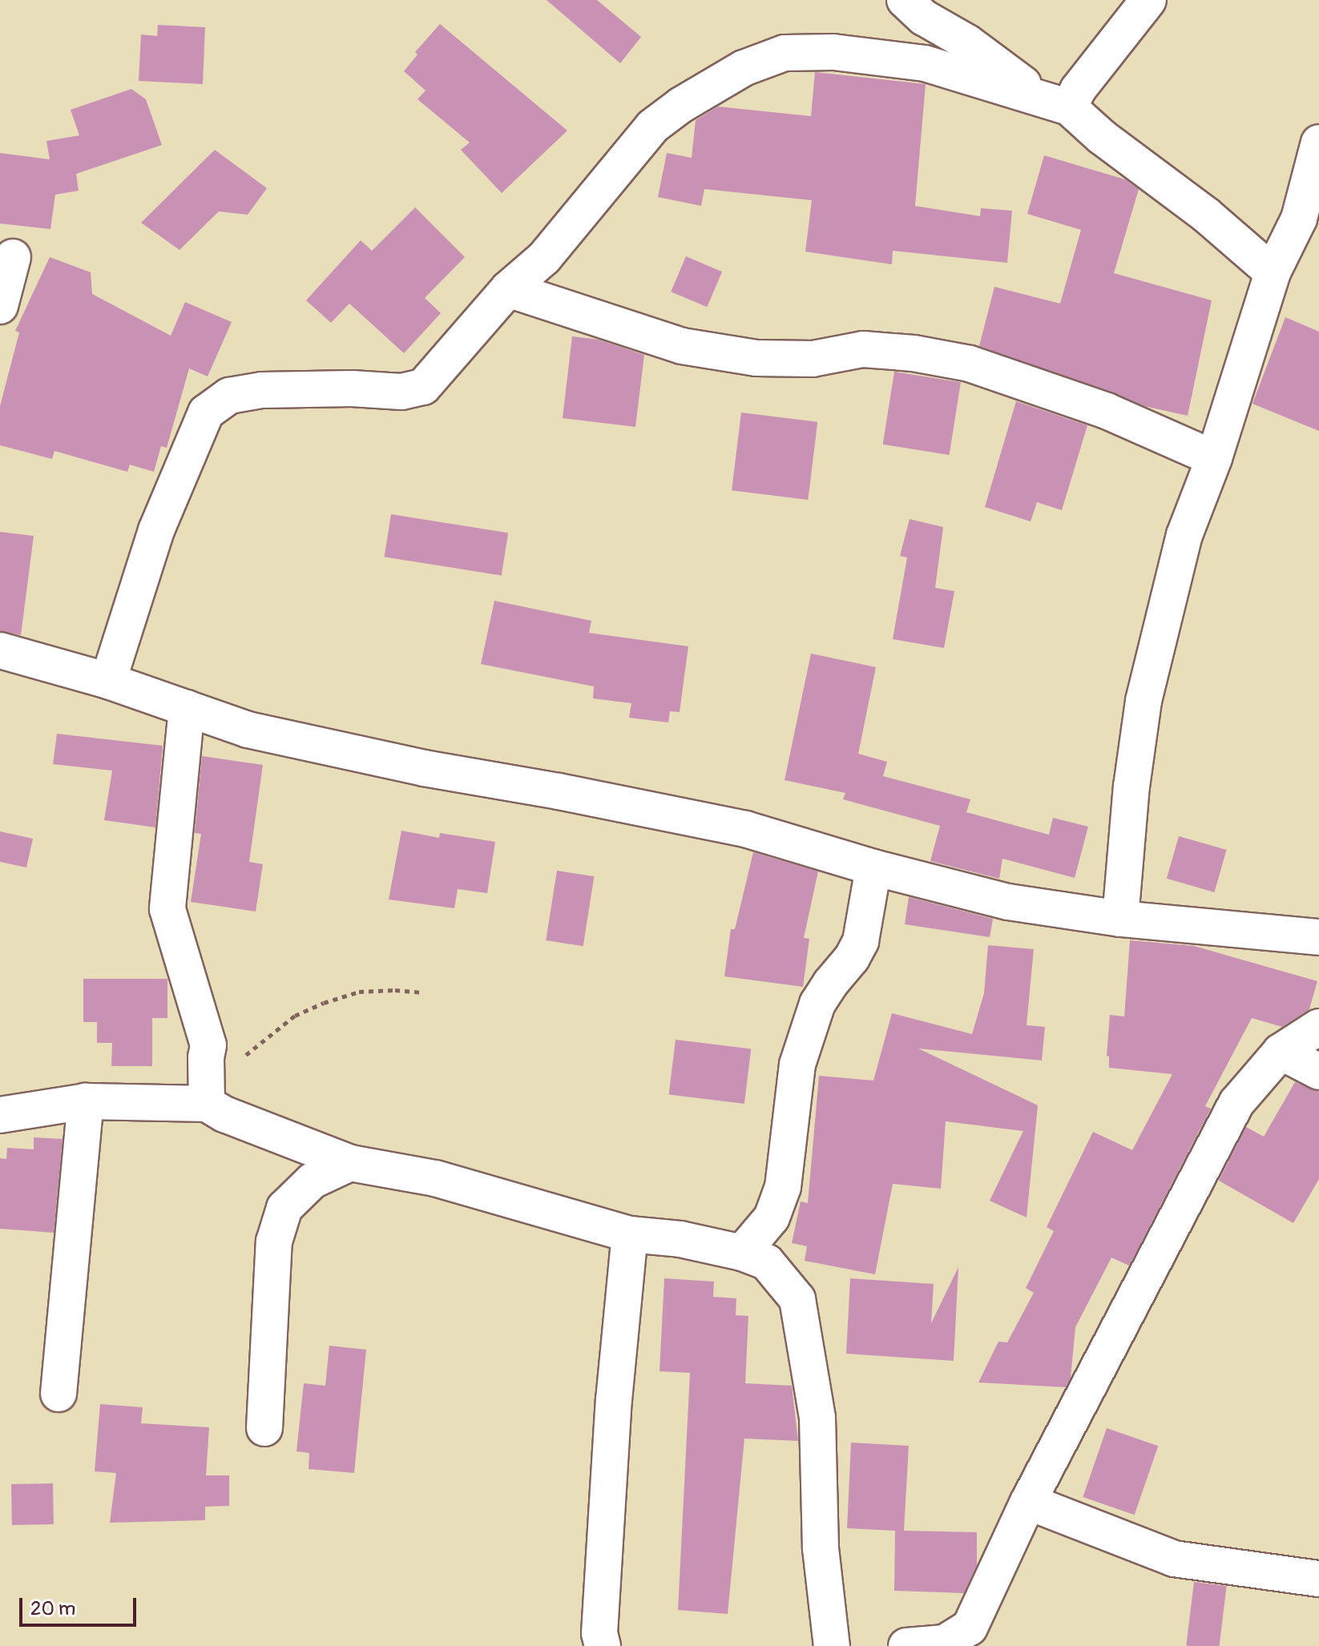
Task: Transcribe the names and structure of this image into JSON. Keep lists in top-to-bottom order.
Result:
{
  "scale_bar": "20 m"
}
